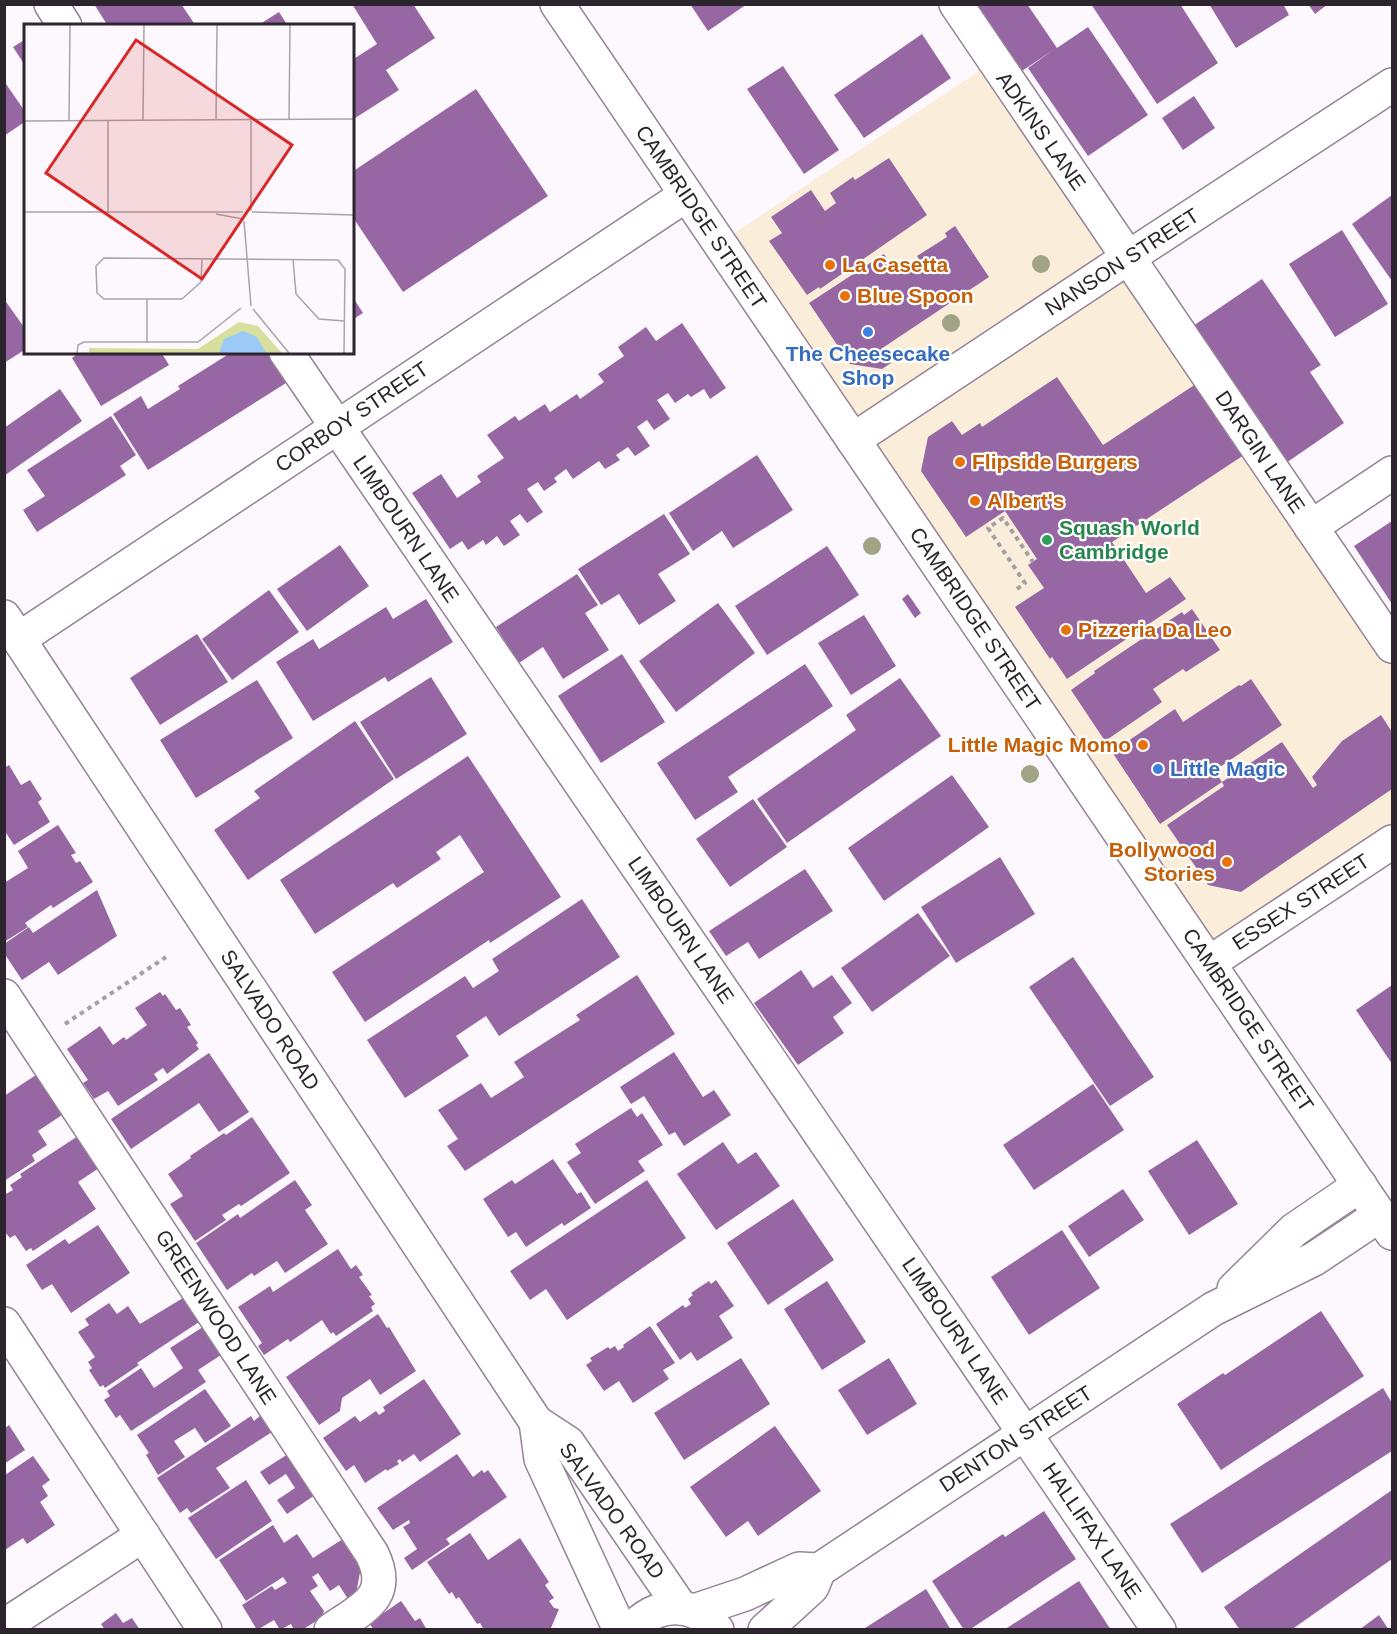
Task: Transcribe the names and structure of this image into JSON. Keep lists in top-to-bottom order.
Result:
{
  "streets": {
    "street": [
      "ADKINS LANE",
      "CAMBRIDGE STREET",
      "NANSON STREET",
      "CORBOY STREET",
      "DARGIN LANE",
      "LIMBOURN LANE",
      "ESSEX STREET",
      "SALVADO ROAD",
      "GREENWOOD LANE",
      "DENTON STREET",
      "HALLIFAX LANE"
    ]
  },
  "crossings": [
    ["ADKINS LANE", "NANSON STREET"],
    ["ADKINS LANE", "DARGIN LANE"],
    ["CAMBRIDGE STREET", "NANSON STREET"],
    ["CAMBRIDGE STREET", "CORBOY STREET"],
    ["CAMBRIDGE STREET", "ESSEX STREET"],
    ["CAMBRIDGE STREET", "DENTON STREET"],
    ["NANSON STREET", "DARGIN LANE"],
    ["CORBOY STREET", "LIMBOURN LANE"],
    ["CORBOY STREET", "SALVADO ROAD"],
    ["LIMBOURN LANE", "DENTON STREET"],
    ["LIMBOURN LANE", "HALLIFAX LANE"],
    ["SALVADO ROAD", "DENTON STREET"],
    ["DENTON STREET", "HALLIFAX LANE"]
  ],
  "places": [
    "La Casetta",
    "Blue Spoon",
    "The Cheesecake Shop",
    "Flipside Burgers",
    "Albert's",
    "Squash World Cambridge",
    "Pizzeria Da Leo",
    "Little Magic Momo",
    "Little Magic",
    "Bollywood Stories"
  ]
}
